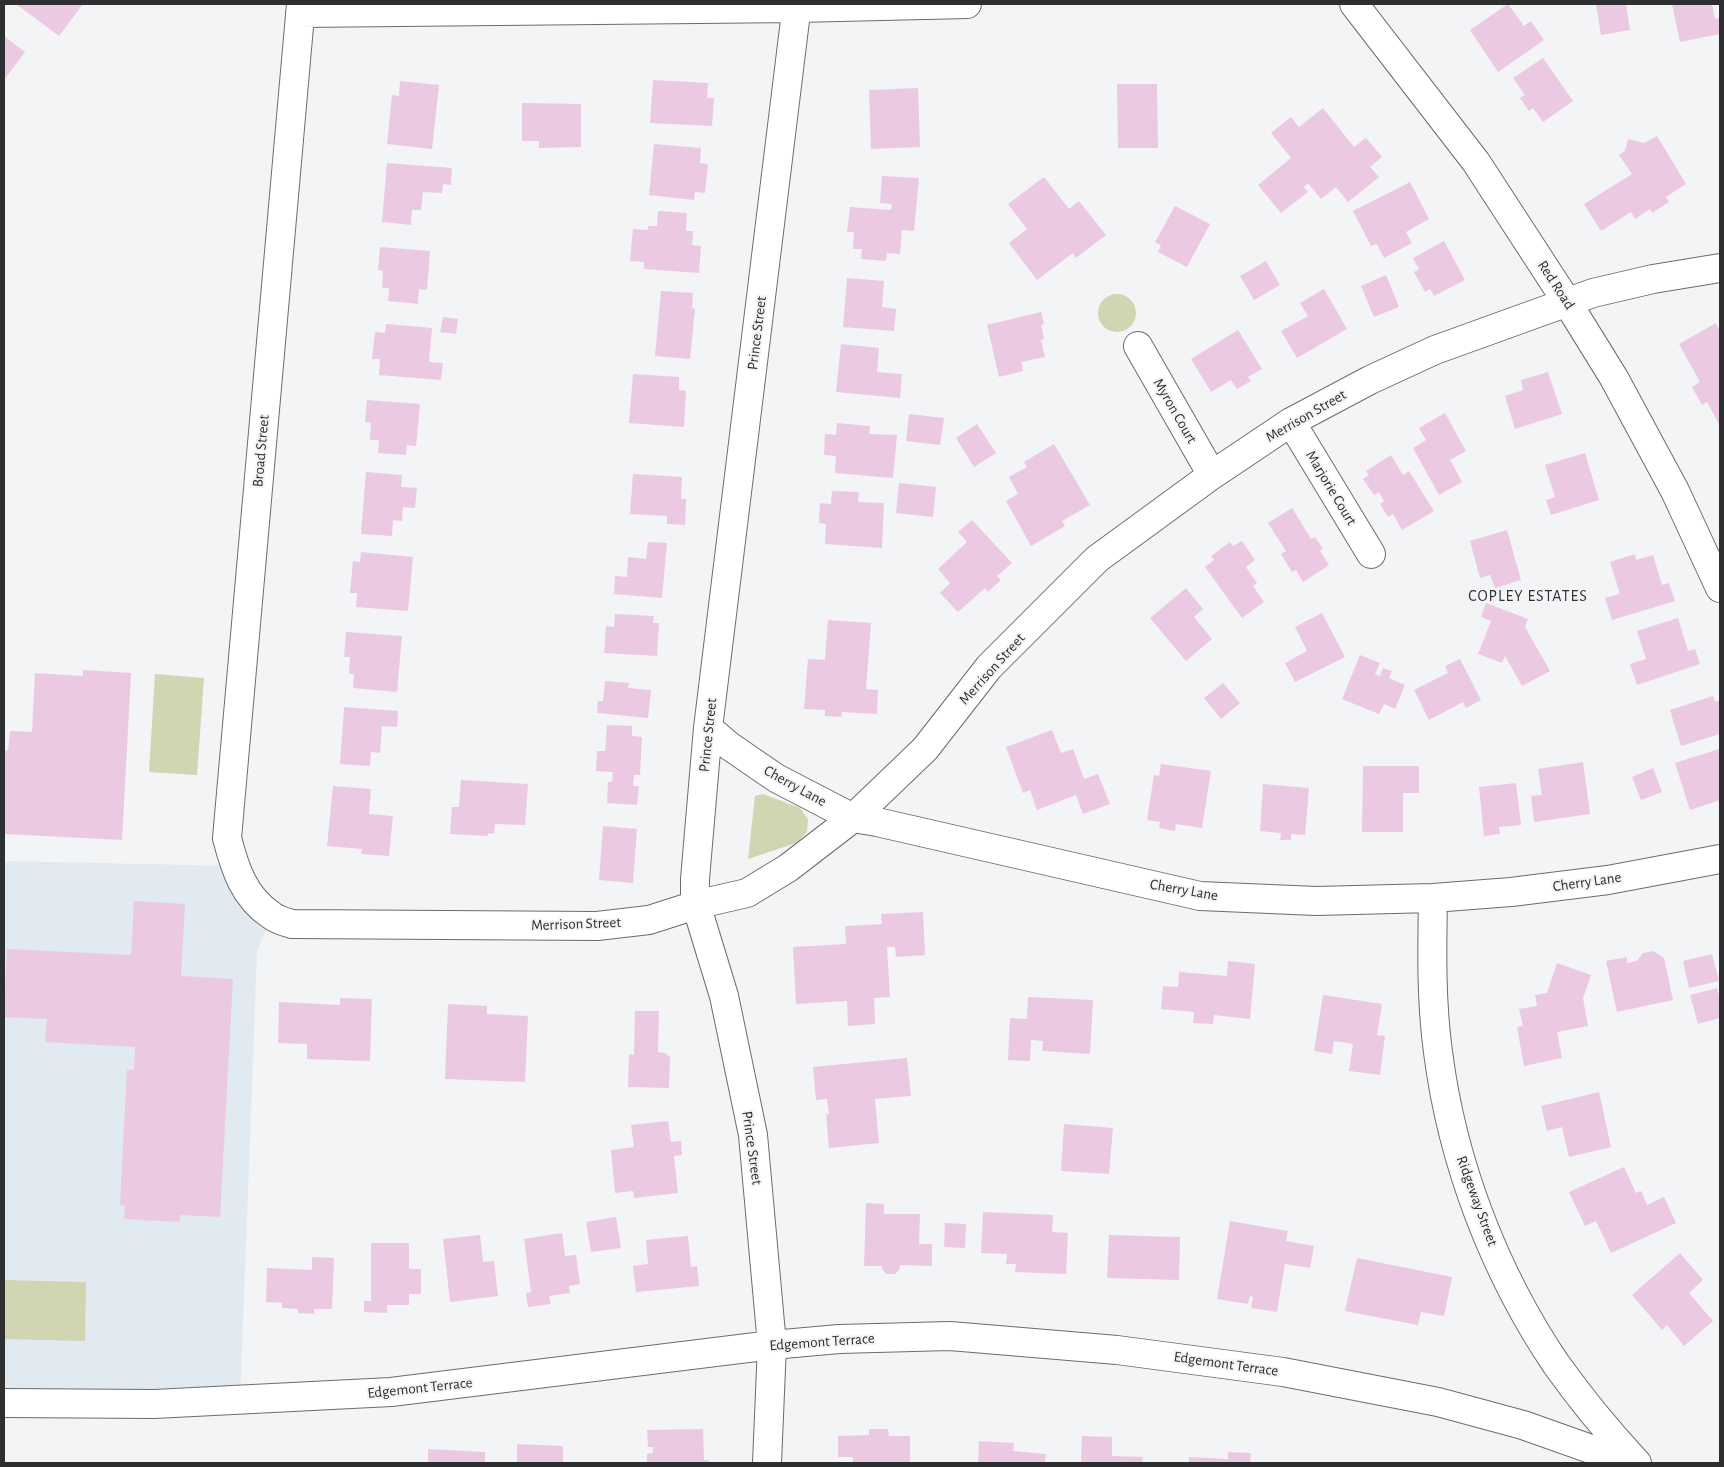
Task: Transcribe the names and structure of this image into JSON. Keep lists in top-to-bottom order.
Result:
{
  "streets": {
    "street": [
      "Red Road",
      "Prince Street",
      "Myron Court",
      "Merrison Street",
      "Broad Street",
      "Marjorie Court",
      "Cherry Lane",
      "Ridgeway Street",
      "Edgemont Terrace"
    ]
  },
  "crossings": [
    ["Red Road", "Merrison Street"],
    ["Prince Street", "Merrison Street"],
    ["Prince Street", "Cherry Lane"],
    ["Prince Street", "Edgemont Terrace"],
    ["Myron Court", "Merrison Street"],
    ["Merrison Street", "Broad Street"],
    ["Merrison Street", "Marjorie Court"],
    ["Merrison Street", "Cherry Lane"],
    ["Cherry Lane", "Ridgeway Street"]
  ],
  "districts": ["COPLEY ESTATES"]
}
